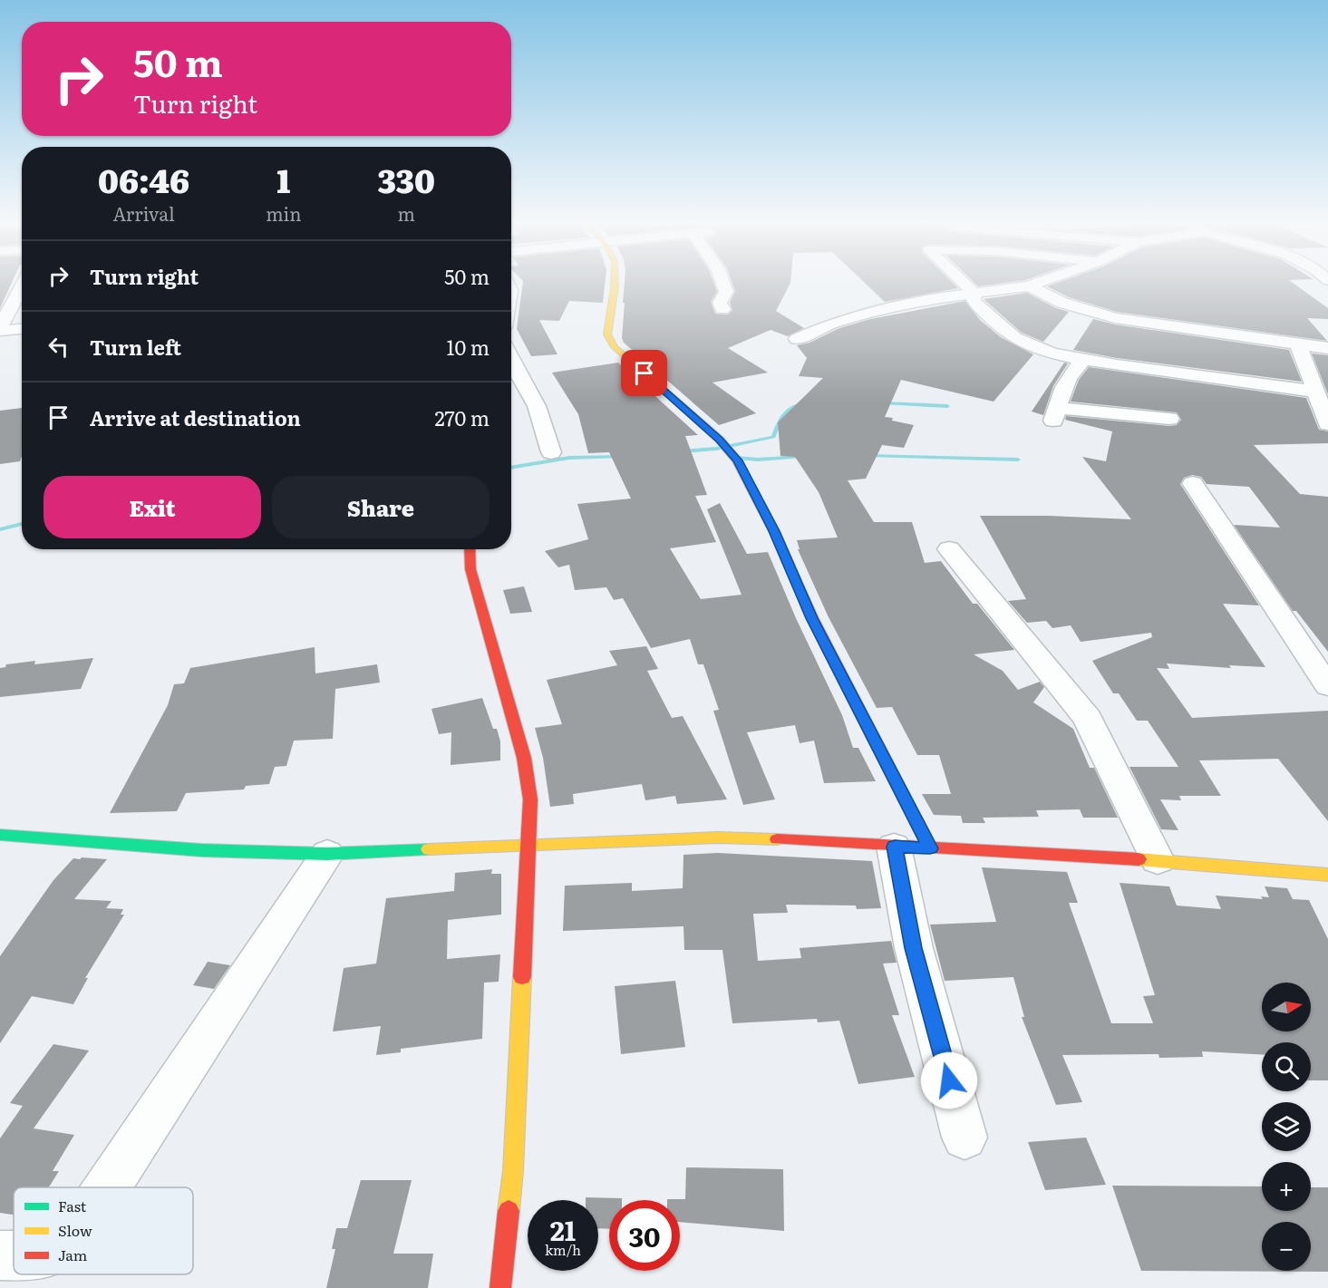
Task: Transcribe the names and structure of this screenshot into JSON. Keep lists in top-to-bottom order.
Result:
{
  "legend": ["Fast", "Slow", "Jam"],
  "north": "right",
  "page": {
    "turn": ["50 m", "Turn right"],
    "eta": [
      "06:46",
      "Arrival",
      "1",
      "min",
      "330",
      "m"
    ],
    "list": [
      {
        "name": "Turn right",
        "value": "50 m"
      },
      {
        "name": "Turn left",
        "value": "10 m"
      },
      {
        "name": "Arrive at destination",
        "value": "270 m"
      }
    ],
    "buttons": ["Exit", "Share"],
    "map_buttons": ["+", "−"],
    "speed": "21 km/h",
    "limit": "30"
  }
}
